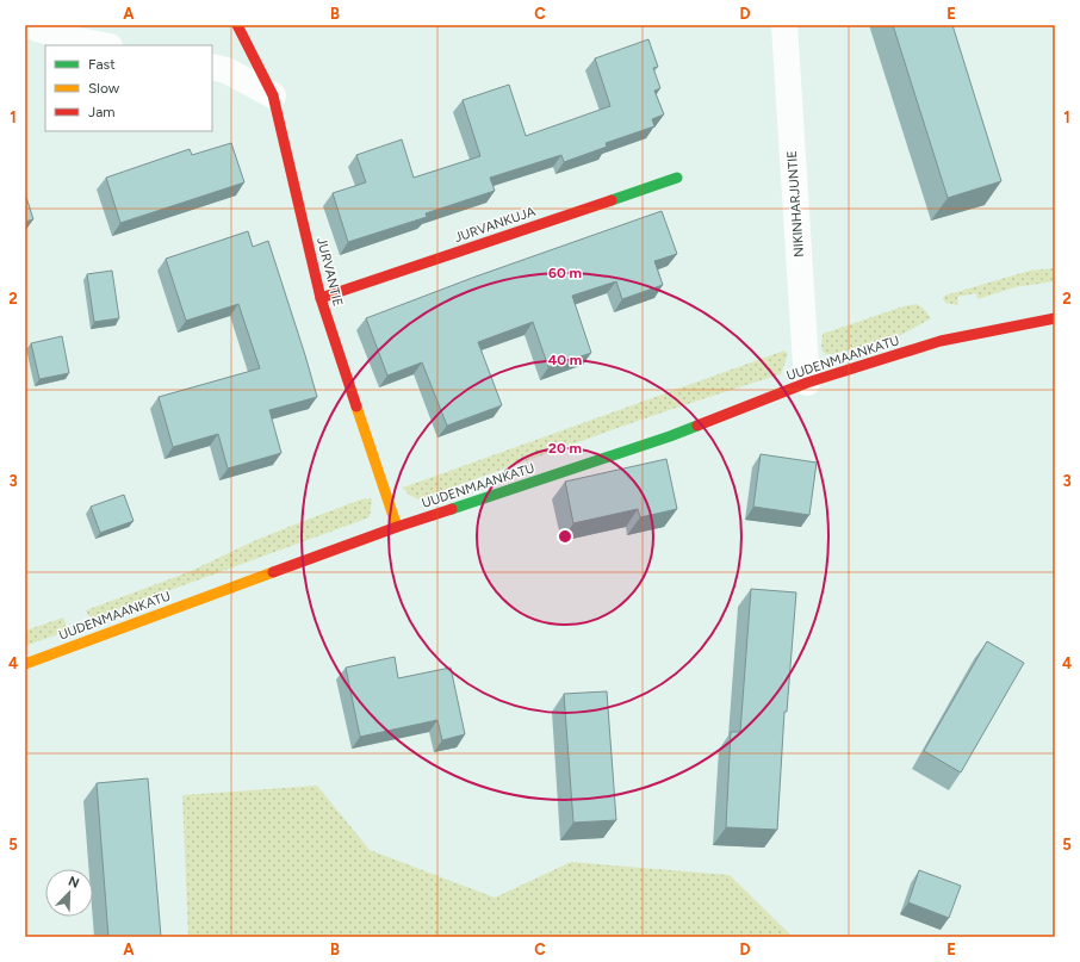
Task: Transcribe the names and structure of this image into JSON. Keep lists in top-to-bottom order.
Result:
{
  "streets": {
    "main road": ["JURVANKUJA", "JURVANTIE", "UUDENMAANKATU"],
    "street": ["NIKINHARJUNTIE"]
  },
  "crossings": [
    ["NIKINHARJUNTIE", "UUDENMAANKATU"],
    ["JURVANKUJA", "JURVANTIE"],
    ["JURVANTIE", "UUDENMAANKATU"]
  ],
  "legend": ["Fast", "Slow", "Jam"],
  "north": "top right",
  "grid": {
    "columns": [
      "A",
      "B",
      "C",
      "D",
      "E"
    ],
    "rows": [
      "1",
      "2",
      "3",
      "4",
      "5"
    ]
  },
  "rings": ["60 m", "40 m", "20 m"]
}
